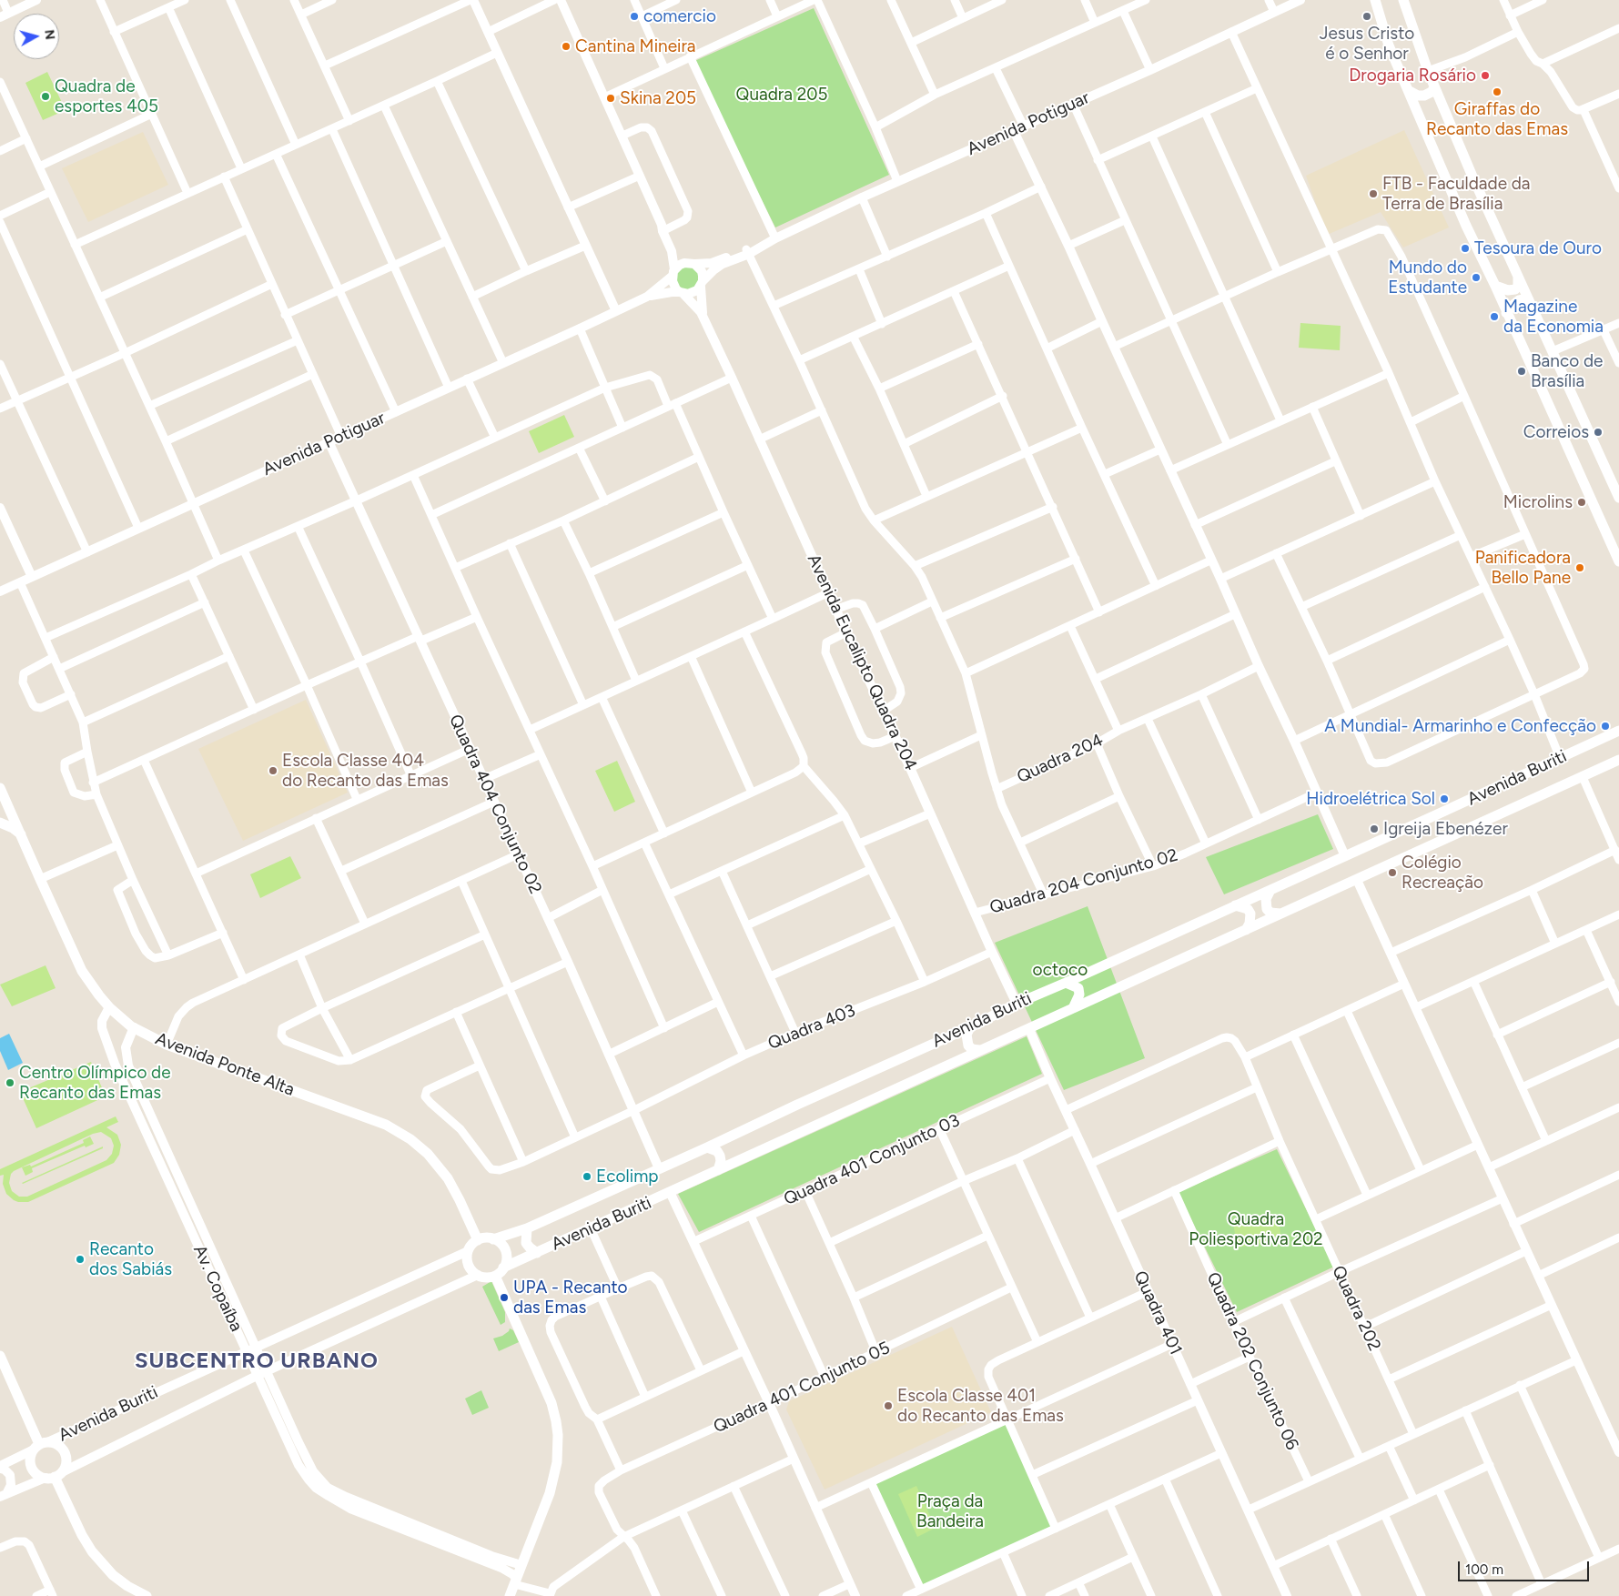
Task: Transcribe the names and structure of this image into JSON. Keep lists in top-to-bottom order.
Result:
{
  "streets": {
    "main road": ["Avenida Buriti", "Avenida Ponte Alta"],
    "street": [
      "Avenida Potiguar",
      "Avenida Eucalipto Quadra 204",
      "Quadra 204",
      "Quadra 404 Conjunto 02",
      "Quadra 204 Conjunto 02",
      "Quadra 403",
      "Quadra 401 Conjunto 03",
      "Av. Copaíba",
      "Quadra 202",
      "Quadra 401",
      "Quadra 202 Conjunto 06",
      "Quadra 401 Conjunto 05"
    ]
  },
  "crossings": [
    ["Avenida Potiguar", "Quadra 204"],
    ["Avenida Potiguar", "Quadra 404 Conjunto 02"],
    ["Avenida Eucalipto Quadra 204", "Avenida Buriti"],
    ["Avenida Eucalipto Quadra 204", "Quadra 204 Conjunto 02"],
    ["Avenida Eucalipto Quadra 204", "Quadra 403"],
    ["Quadra 204", "Quadra 204 Conjunto 02"],
    ["Avenida Buriti", "Quadra 404 Conjunto 02"],
    ["Avenida Buriti", "Avenida Ponte Alta"],
    ["Avenida Buriti", "Av. Copaíba"],
    ["Avenida Buriti", "Quadra 401"],
    ["Quadra 404 Conjunto 02", "Quadra 403"],
    ["Avenida Ponte Alta", "Av. Copaíba"],
    ["Quadra 401 Conjunto 03", "Quadra 401"],
    ["Quadra 202", "Quadra 401"]
  ],
  "districts": ["SUBCENTRO URBANO"],
  "parks": [
    "Quadra 205",
    "octoco",
    "Quadra Poliesportiva 202",
    "Praça da Bandeira"
  ],
  "places": [
    "comercio",
    "Jesus Cristo é o Senhor",
    "Cantina Mineira",
    "Drogaria Rosário",
    "Giraffas do Recanto das Emas",
    "Quadra de esportes 405",
    "Skina 205",
    "FTB - Faculdade da Terra de Brasília",
    "Tesoura de Ouro",
    "Mundo do Estudante",
    "Magazine da Economia",
    "Banco de Brasília",
    "Correios",
    "Microlins",
    "Panificadora Bello Pane",
    "A Mundial- Armarinho e Confecção",
    "Escola Classe 404 do Recanto das Emas",
    "Hidroelétrica Sol",
    "Igreija Ebenézer",
    "Colégio Recreação",
    "Centro Olímpico de Recanto das Emas",
    "Ecolimp",
    "Recanto dos Sabiás",
    "UPA - Recanto das Emas",
    "Escola Classe 401 do Recanto das Emas"
  ],
  "scale_bar": "100 m",
  "north": "right"
}
